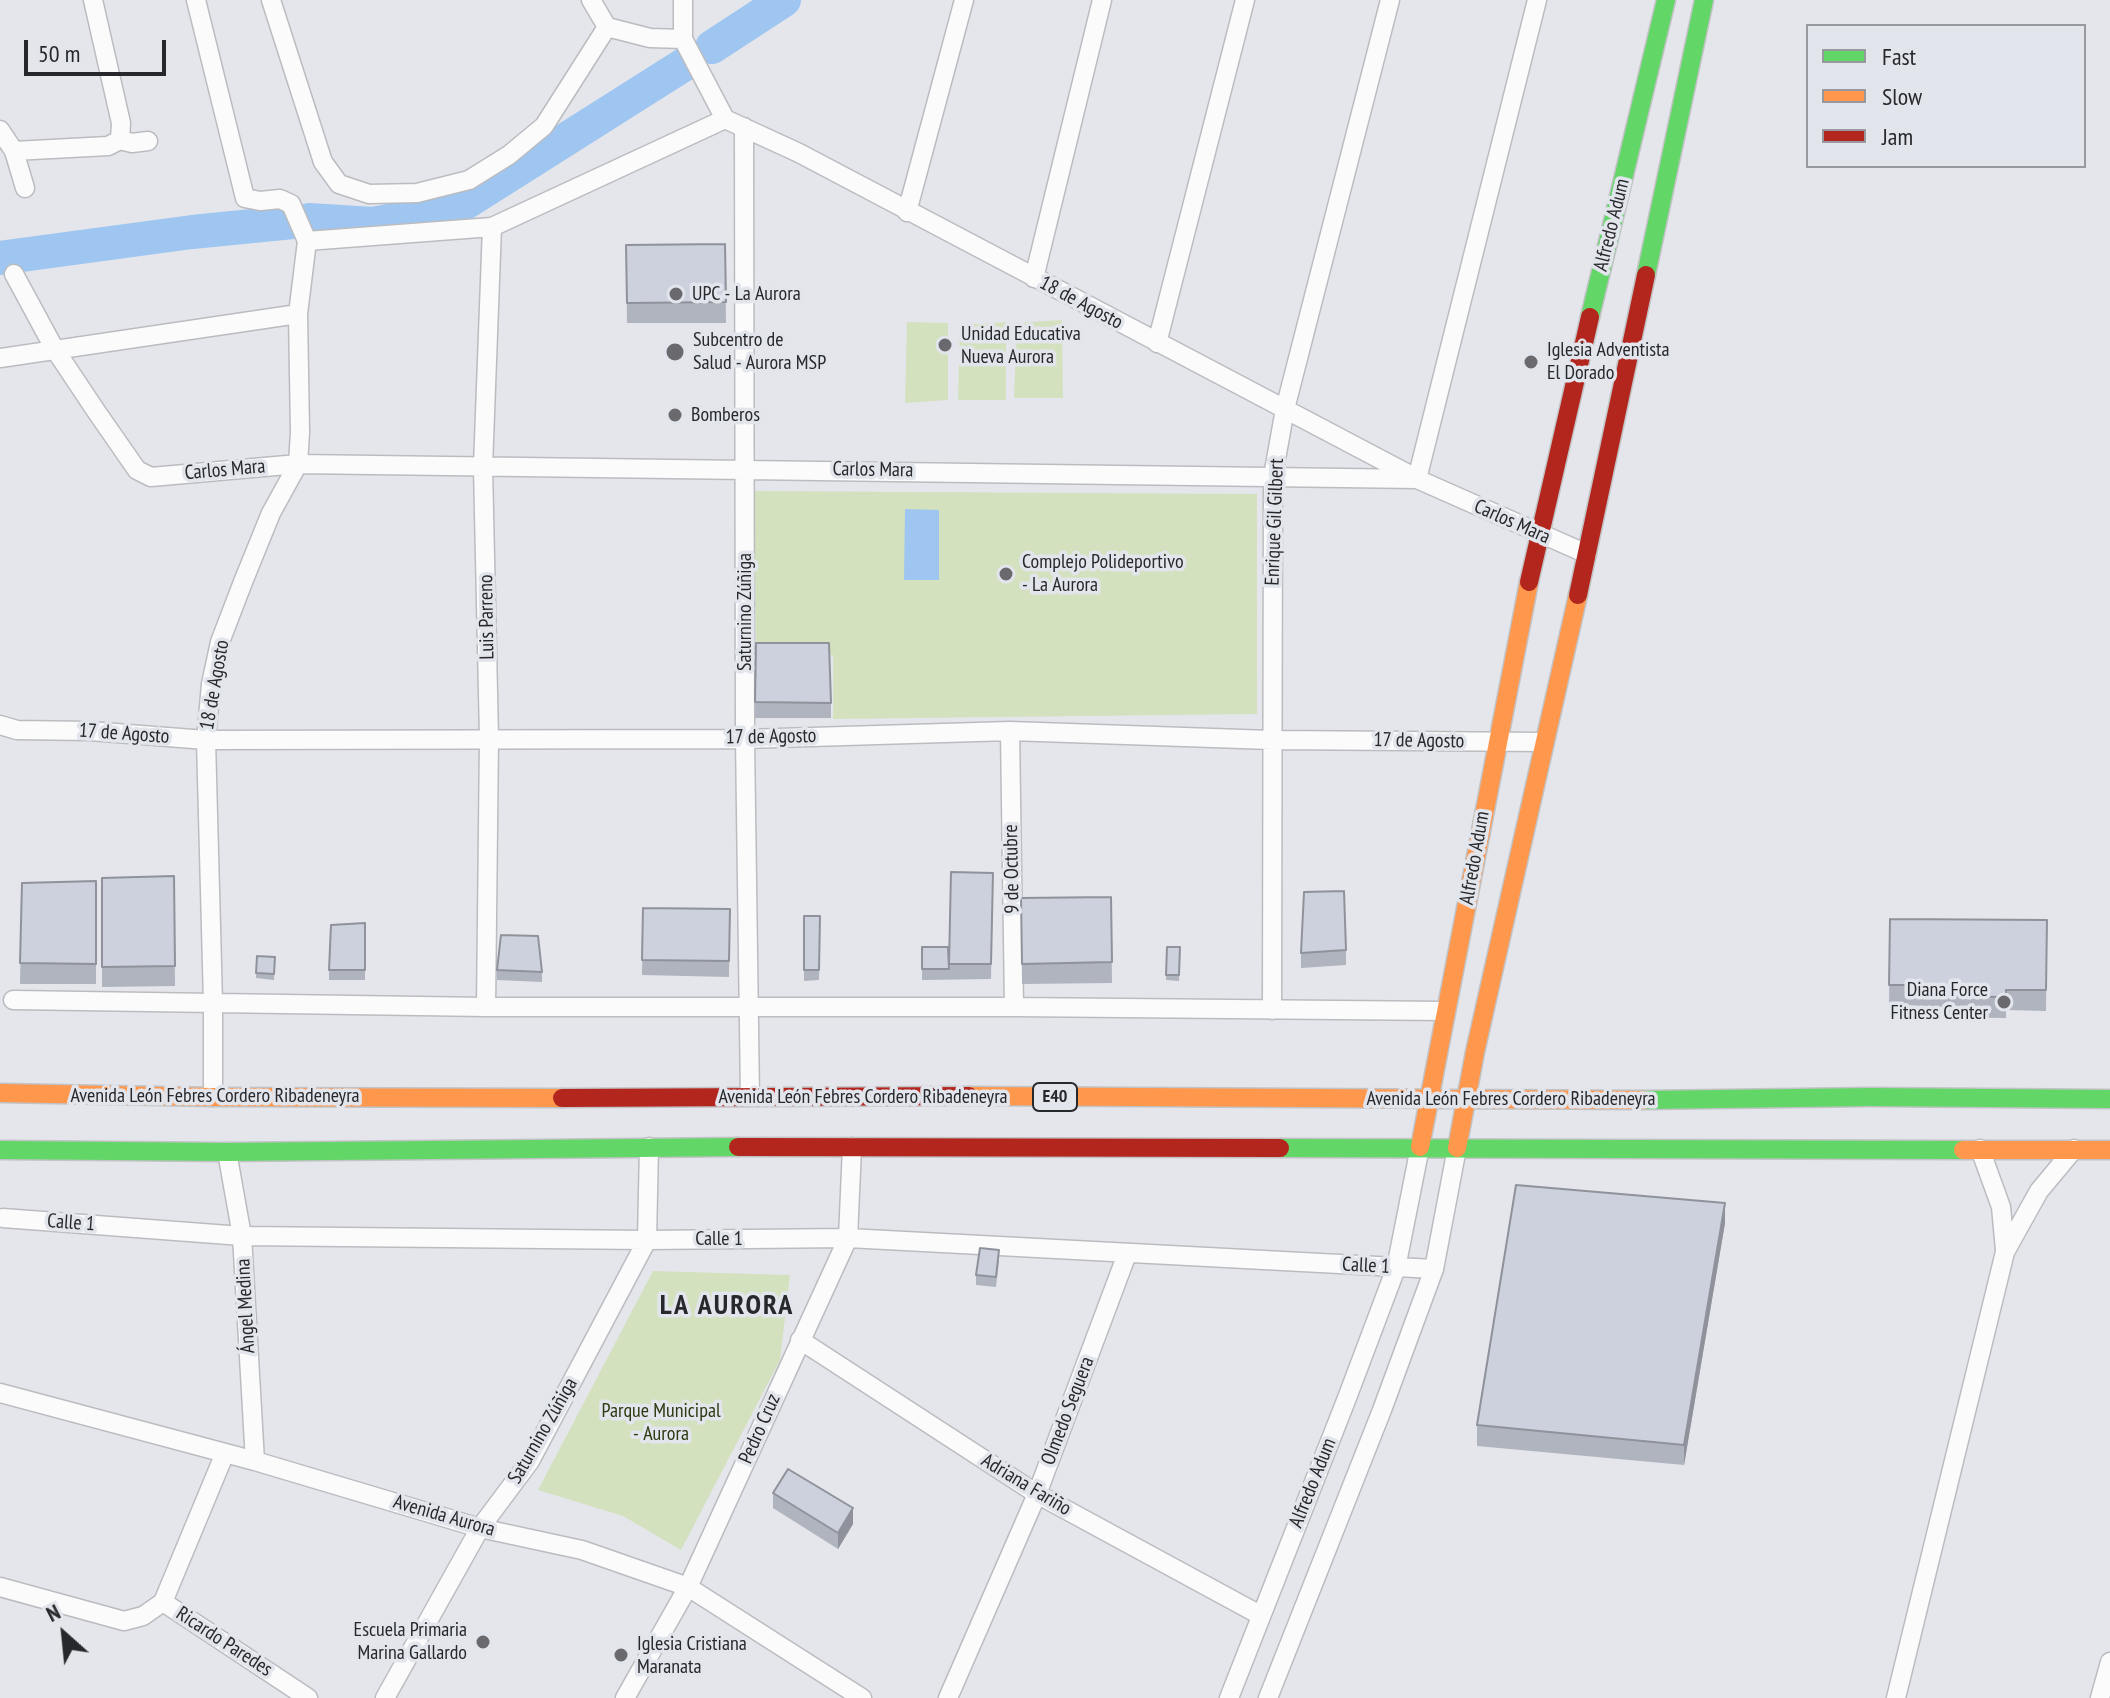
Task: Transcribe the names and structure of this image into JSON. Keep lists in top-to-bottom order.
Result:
{
  "streets": {
    "main road": ["Alfredo Adum", "Avenida León Febres Cordero Ribadeneyra", "E40"],
    "street": [
      "18 de Agosto",
      "Carlos Mara",
      "Enrique Gil Gilbert",
      "Saturnino Zúñiga",
      "Luis Parreno",
      "17 de Agosto",
      "9 de Octubre",
      "Calle 1",
      "Ángel Medina",
      "Olmedo Seguera",
      "Pedro Cruz",
      "Adriana Fariño",
      "Avenida Aurora",
      "Ricardo Paredes"
    ]
  },
  "crossings": [
    ["Alfredo Adum", "Carlos Mara"],
    ["Alfredo Adum", "17 de Agosto"],
    ["Alfredo Adum", "Avenida León Febres Cordero Ribadeneyra"],
    ["Alfredo Adum", "Calle 1"],
    ["Alfredo Adum", "Adriana Fariño"],
    ["18 de Agosto", "Carlos Mara"],
    ["18 de Agosto", "Enrique Gil Gilbert"],
    ["18 de Agosto", "Saturnino Zúñiga"],
    ["18 de Agosto", "17 de Agosto"],
    ["18 de Agosto", "Avenida León Febres Cordero Ribadeneyra"],
    ["Carlos Mara", "Enrique Gil Gilbert"],
    ["Carlos Mara", "Saturnino Zúñiga"],
    ["Carlos Mara", "Luis Parreno"],
    ["Enrique Gil Gilbert", "17 de Agosto"],
    ["Saturnino Zúñiga", "17 de Agosto"],
    ["Saturnino Zúñiga", "Avenida León Febres Cordero Ribadeneyra"],
    ["Saturnino Zúñiga", "Calle 1"],
    ["Saturnino Zúñiga", "Avenida Aurora"],
    ["Luis Parreno", "17 de Agosto"],
    ["17 de Agosto", "9 de Octubre"],
    ["Calle 1", "Ángel Medina"],
    ["Calle 1", "Olmedo Seguera"],
    ["Calle 1", "Pedro Cruz"],
    ["Ángel Medina", "Avenida Aurora"],
    ["Olmedo Seguera", "Adriana Fariño"],
    ["Pedro Cruz", "Adriana Fariño"],
    ["Pedro Cruz", "Avenida Aurora"]
  ],
  "districts": ["LA AURORA"],
  "parks": ["Parque Municipal - Aurora"],
  "places": [
    "UPC - La Aurora",
    "Unidad Educativa Nueva Aurora",
    "Subcentro de Salud - Aurora MSP",
    "Iglesia Adventista El Dorado",
    "Bomberos",
    "Complejo Polideportivo - La Aurora",
    "Diana Force Fitness Center",
    "Escuela Primaria Marina Gallardo",
    "Iglesia Cristiana Maranata"
  ],
  "legend": ["Fast", "Slow", "Jam"],
  "scale_bar": "50 m",
  "north": "top left"
}
